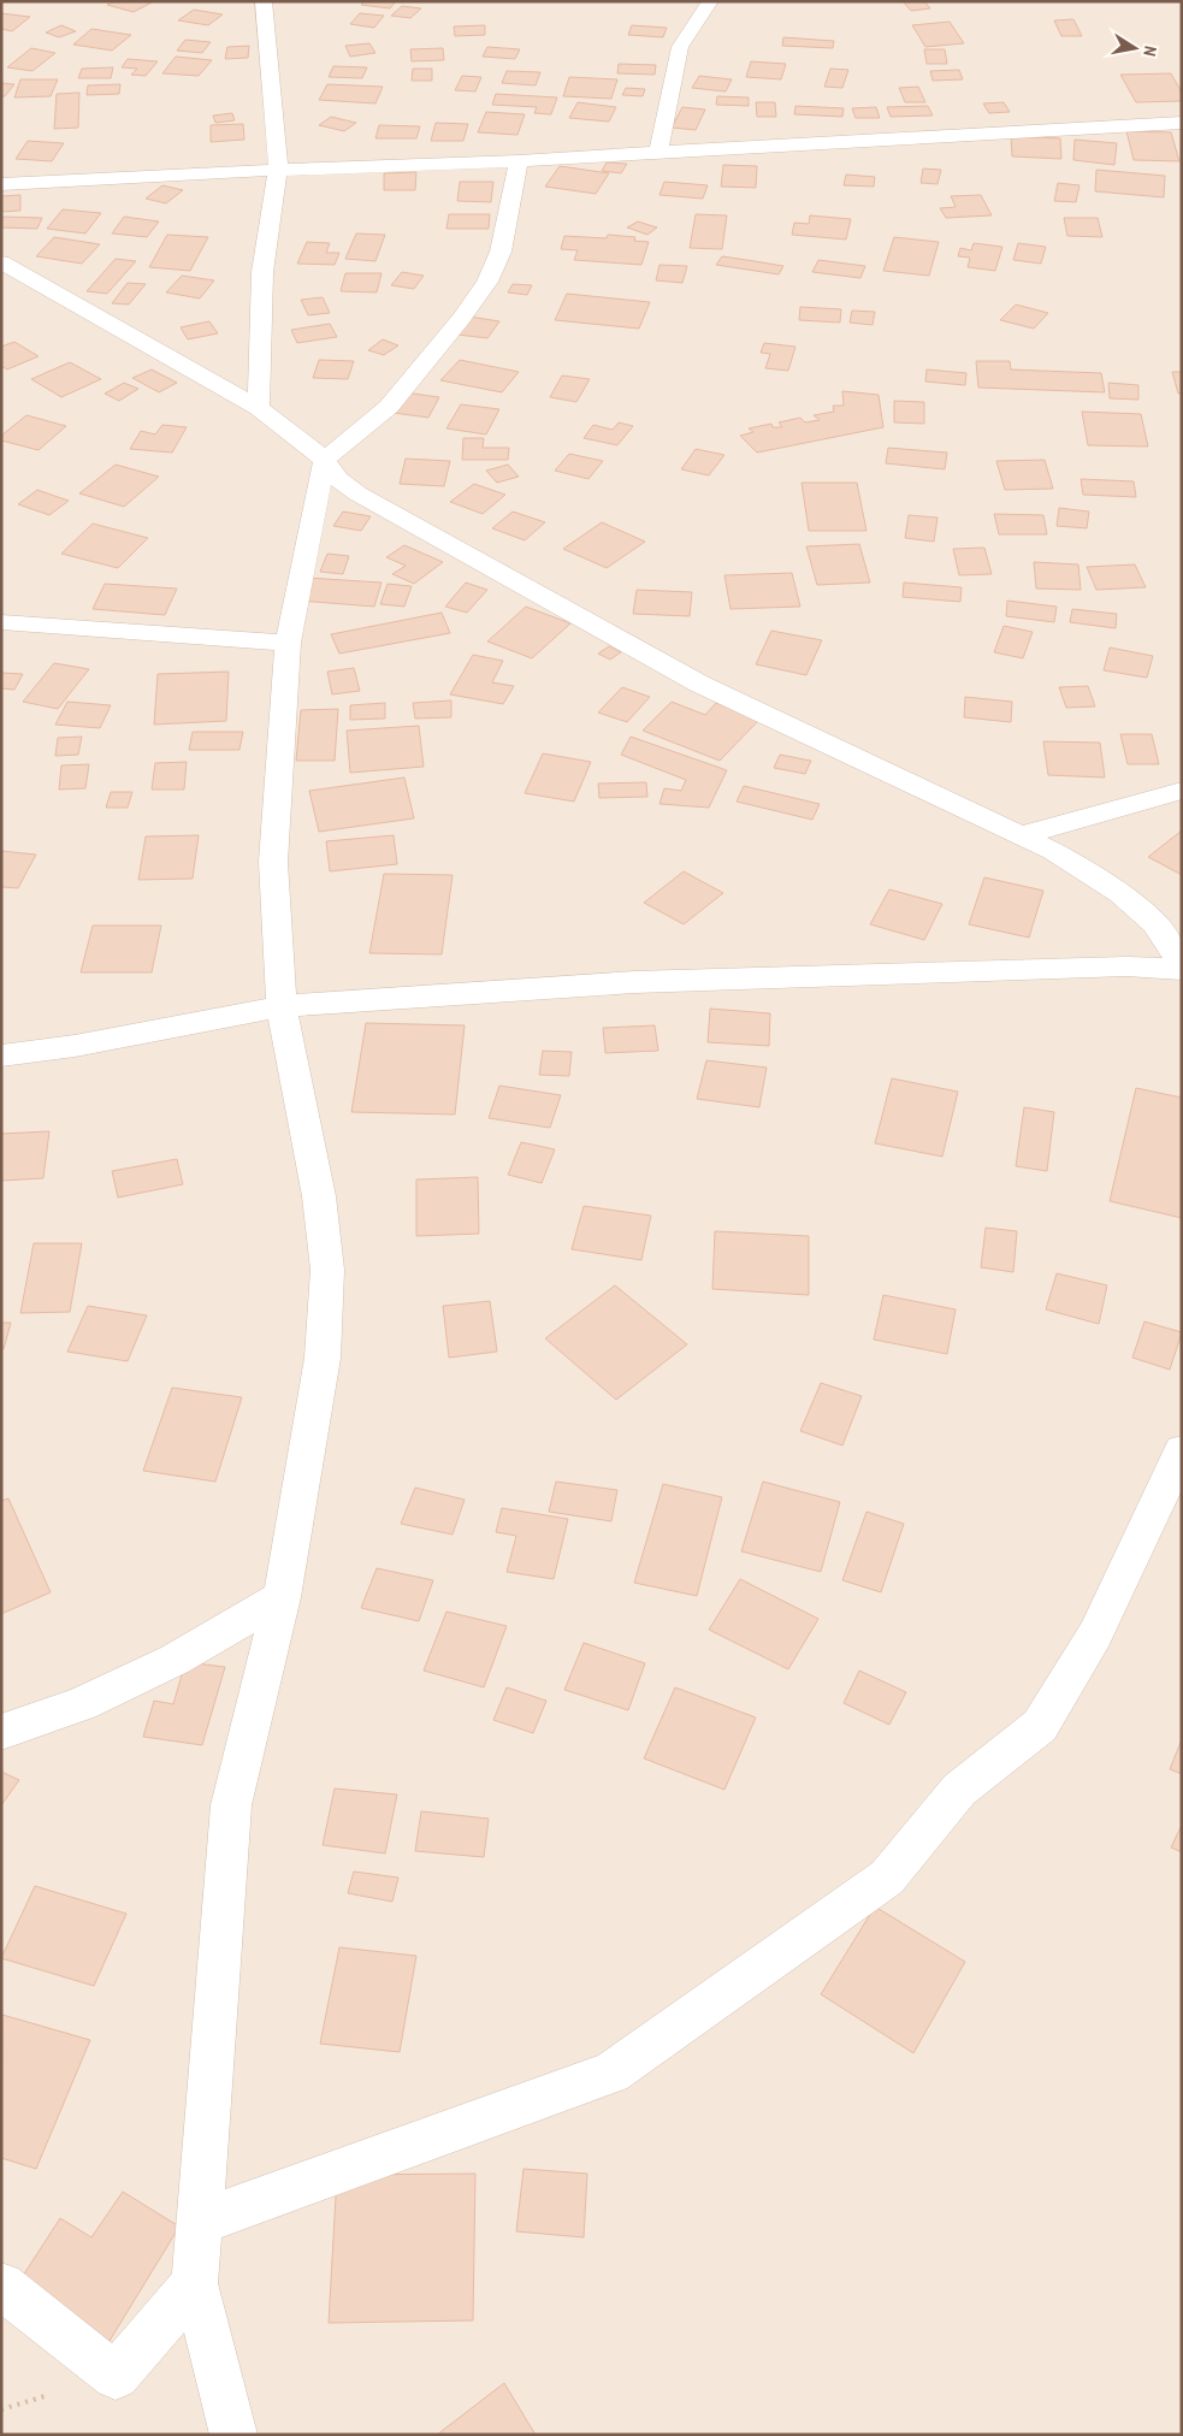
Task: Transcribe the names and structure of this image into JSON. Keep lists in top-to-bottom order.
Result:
{
  "north": "right"
}
